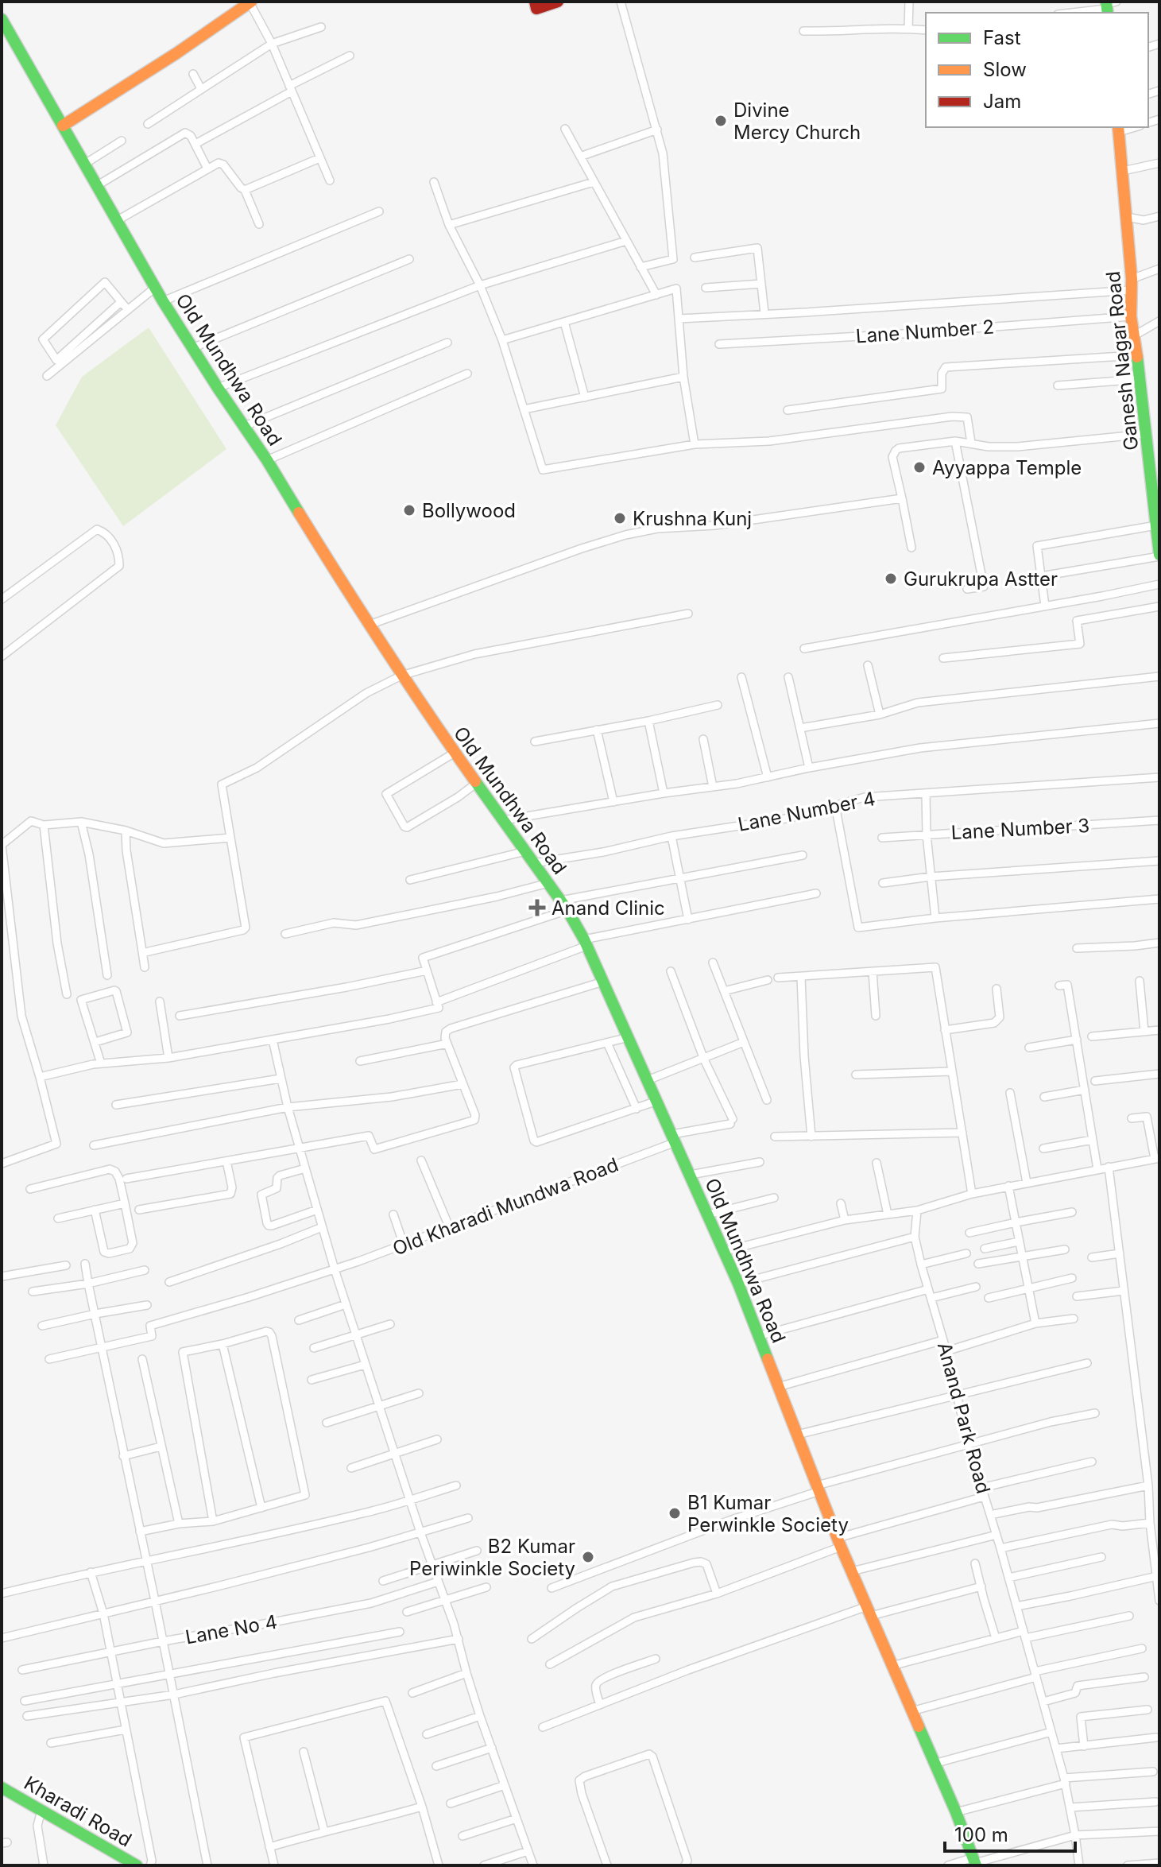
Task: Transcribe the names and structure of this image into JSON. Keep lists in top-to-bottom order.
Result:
{
  "streets": {
    "street": [
      "Lane Number 2",
      "Ganesh Nagar Road",
      "Old Mundhwa Road",
      "Lane Number 4",
      "Lane Number 3",
      "Old Kharadi Mundwa Road",
      "Anand Park Road",
      "Lane No 4",
      "Kharadi Road"
    ]
  },
  "crossings": [
    ["Lane Number 2", "Ganesh Nagar Road"],
    ["Old Mundhwa Road", "Lane Number 4"],
    ["Old Mundhwa Road", "Old Kharadi Mundwa Road"]
  ],
  "places": {
    "other": [
      "Divine Mercy Church",
      "Ayyappa Temple",
      "Bollywood",
      "Krushna Kunj",
      "Gurukrupa Astter",
      "B1 Kumar Perwinkle Society",
      "B2 Kumar Periwinkle Society"
    ],
    "health": ["Anand Clinic"]
  },
  "legend": ["Fast", "Slow", "Jam"],
  "scale_bar": "100 m"
}
